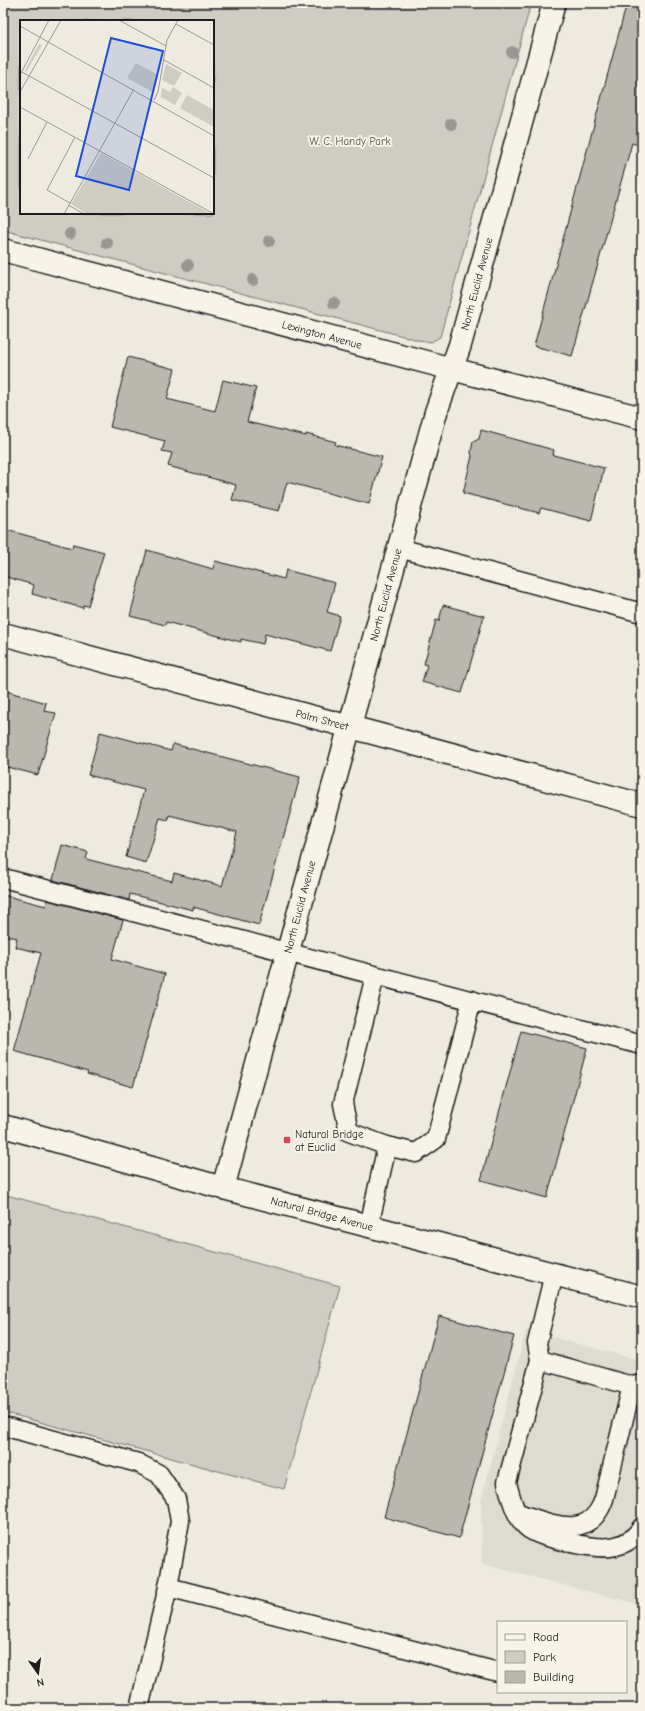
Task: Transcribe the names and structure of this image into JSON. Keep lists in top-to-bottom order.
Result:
{
  "streets": {
    "street": [
      "North Euclid Avenue",
      "Lexington Avenue",
      "Palm Street",
      "Natural Bridge Avenue"
    ]
  },
  "crossings": [
    ["North Euclid Avenue", "Lexington Avenue"],
    ["North Euclid Avenue", "Palm Street"],
    ["North Euclid Avenue", "Natural Bridge Avenue"]
  ],
  "parks": ["W. C. Handy Park"],
  "places": {
    "transit": ["Natural Bridge at Euclid"]
  },
  "legend": ["Road", "Park", "Building"],
  "north": "bottom"
}
